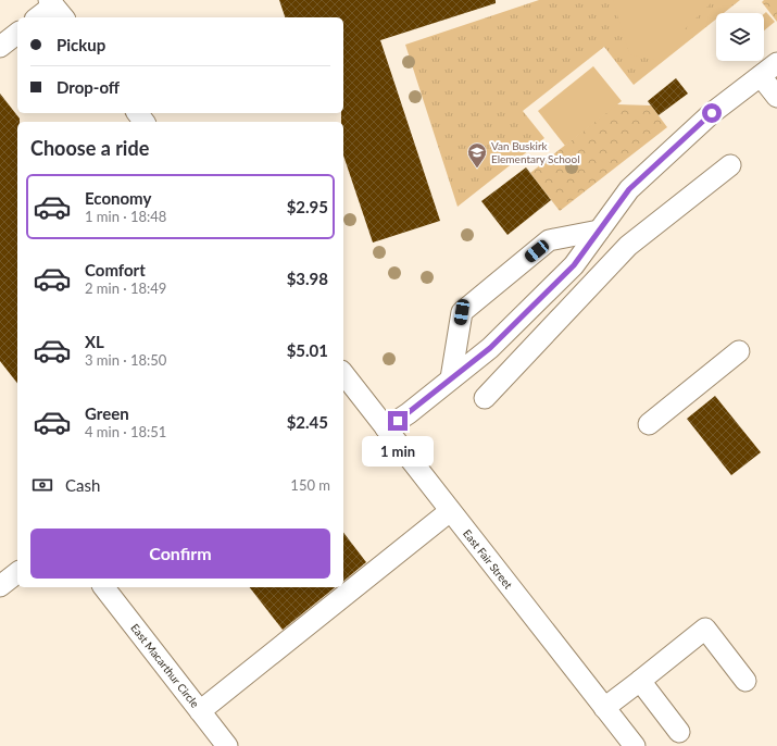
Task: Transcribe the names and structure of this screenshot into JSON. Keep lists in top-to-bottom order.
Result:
{
  "streets": {
    "street": ["East Fair Street", "East Macarthur Circle"]
  },
  "places": {
    "school or university": ["Van Buskirk Elementary School"]
  },
  "page": {
    "banner": ["Pickup", "Drop-off"],
    "heading": "Choose a ride",
    "list": [
      {
        "name": "Economy",
        "note": "1 min · 18:48",
        "value": "$2.95"
      },
      {
        "name": "Comfort",
        "note": "2 min · 18:49",
        "value": "$3.98"
      },
      {
        "name": "XL",
        "note": "3 min · 18:50",
        "value": "$5.01"
      },
      {
        "name": "Green",
        "note": "4 min · 18:51",
        "value": "$2.45"
      }
    ],
    "bubble": "1 min",
    "pay": ["Cash", "150 m"],
    "buttons": "Confirm"
  }
}
